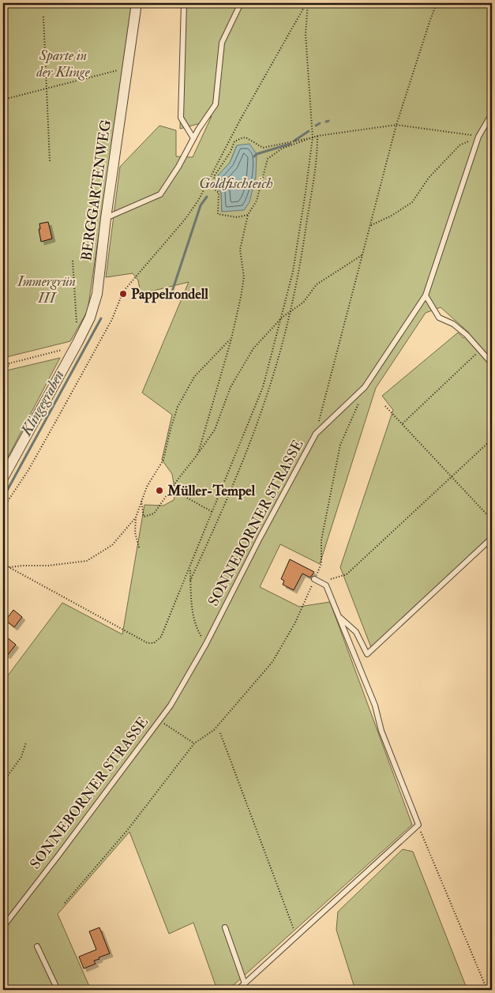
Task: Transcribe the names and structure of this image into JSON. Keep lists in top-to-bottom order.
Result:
{
  "streets": {
    "street": ["BERGGARTENWEG"],
    "lane": ["SONNEBORNER STRASSE"]
  },
  "water": ["Goldfischteich", "Klingegraben"],
  "parks": ["Sparte in der Klinge", "Immergrün III"],
  "places": ["Pappelrondell", "Müller-Tempel"]
}
